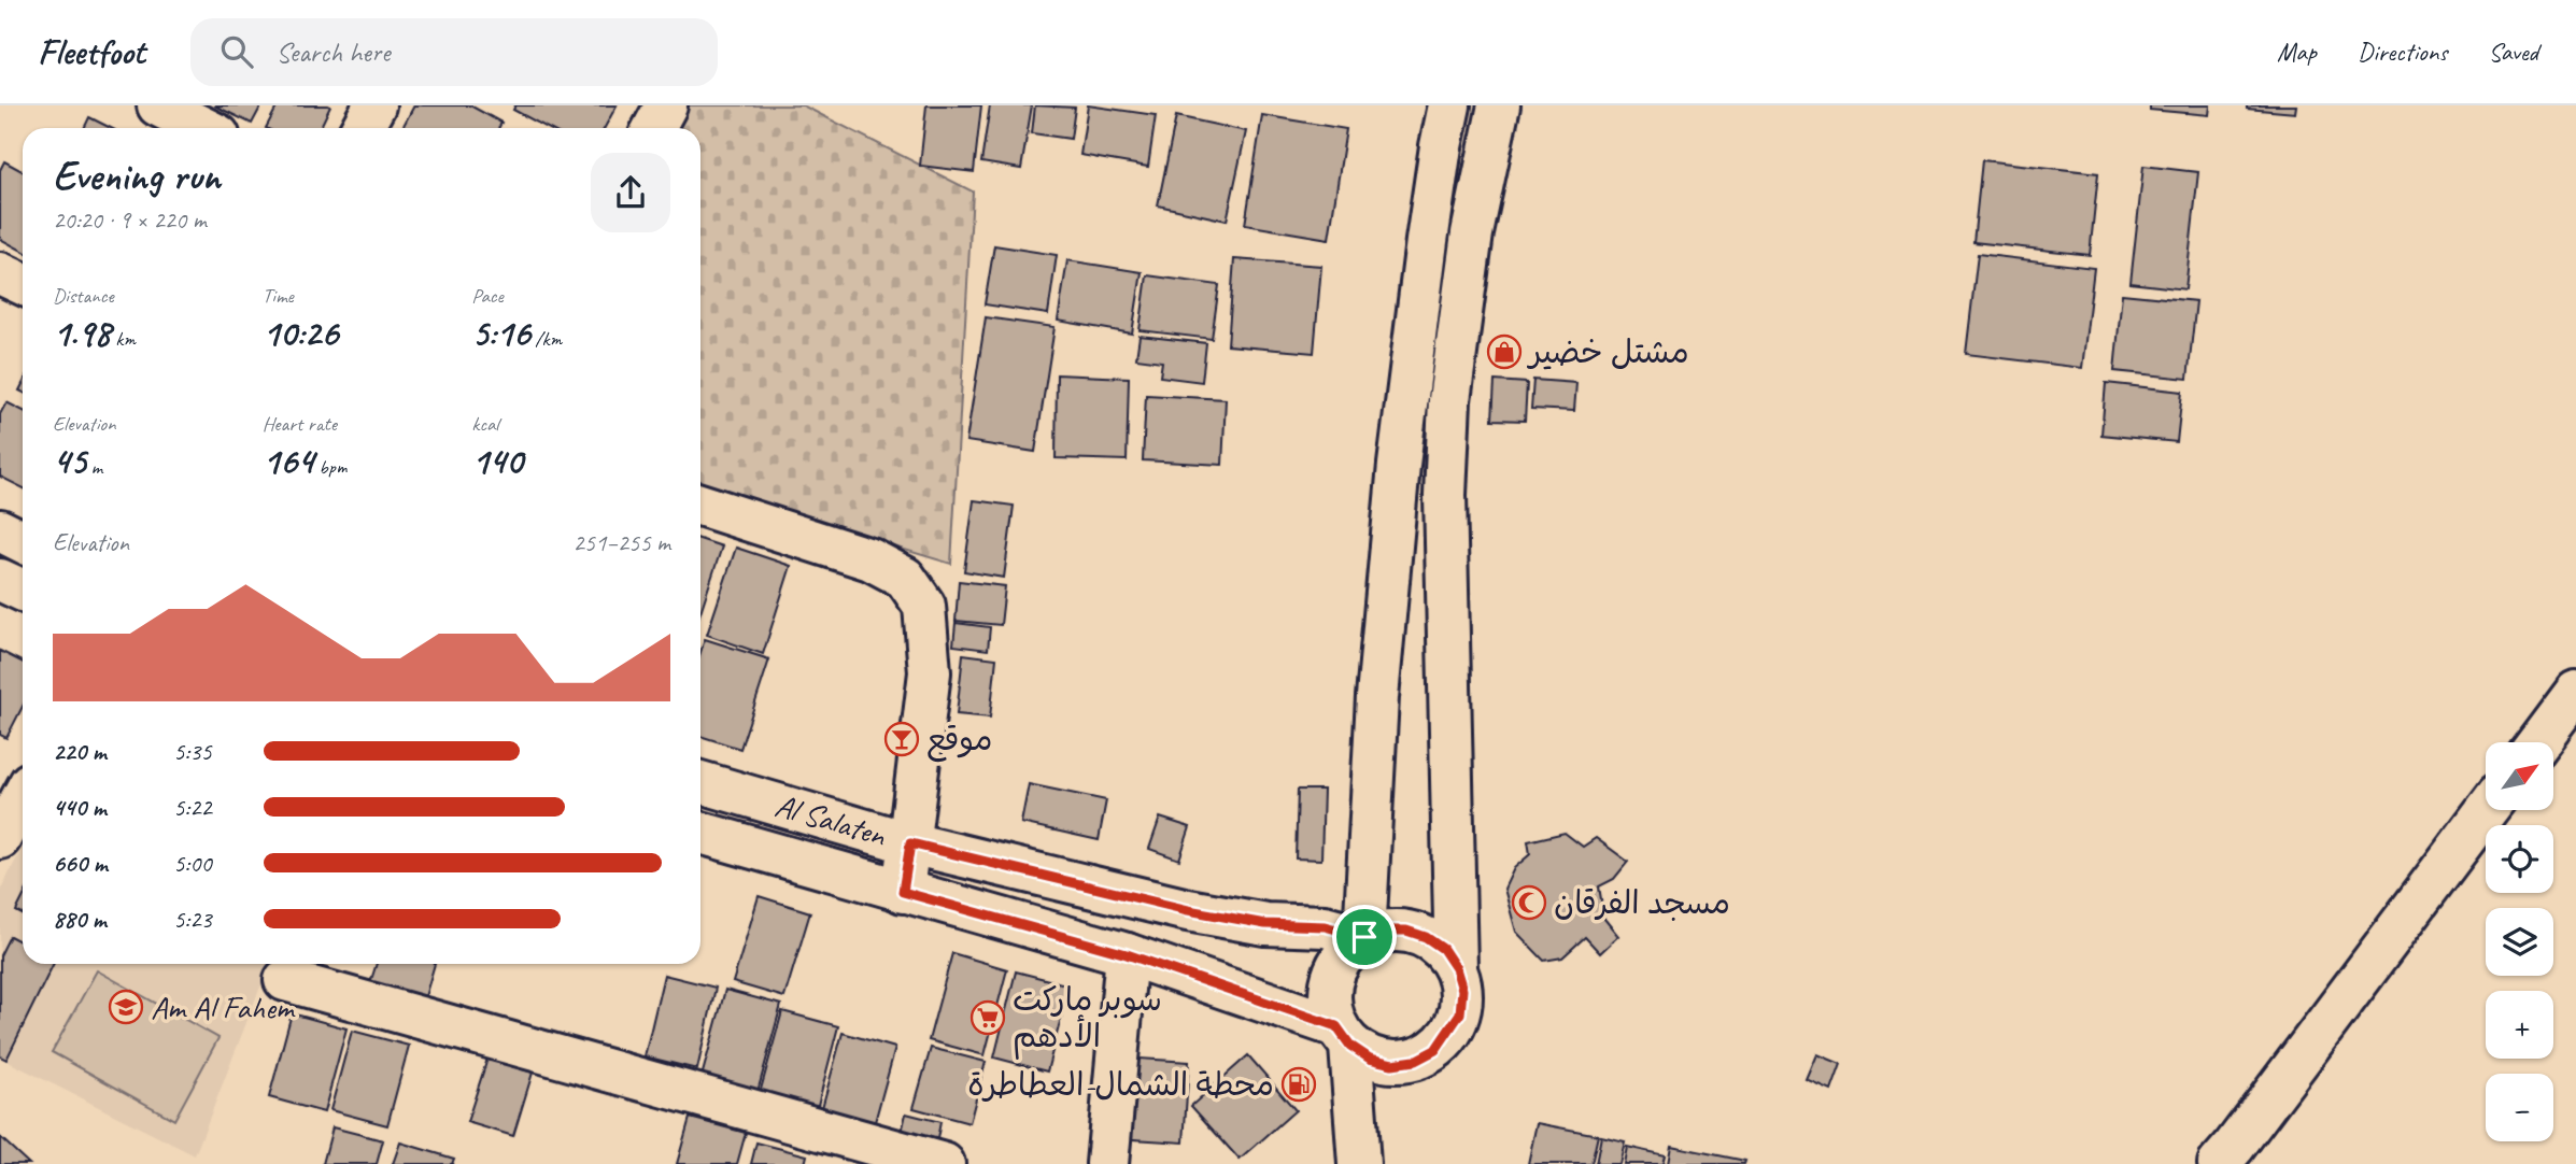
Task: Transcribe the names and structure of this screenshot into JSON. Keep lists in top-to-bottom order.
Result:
{
  "streets": {
    "main road": ["Al Salaten"]
  },
  "places": {
    "shop": ["مشتل خضير"],
    "bar": ["موقع"],
    "mosque": ["مسجد الفرقان"],
    "school or university": ["Am Al Fahem"],
    "supermarket": ["سوبر ماركت الأدهم"],
    "fuel station": ["محطة الشمال-العطاطرة"]
  },
  "north": "top right",
  "page": {
    "header": "Fleetfoot",
    "search": "Search here",
    "nav": ["Map", "Directions", "Saved"],
    "heading": ["Evening run", "20:20 · 9 × 220 m"],
    "stats": [
      ["Distance", "1.98 km"],
      ["Time", "10:26"],
      ["Pace", "5:16 /km"],
      ["Elevation", "45 m"],
      ["Heart rate", "164 bpm"],
      ["kcal", "140"]
    ],
    "chart": ["Elevation", "251–255 m"],
    "list": [
      {
        "name": "220 m",
        "note": "5:35"
      },
      {
        "name": "440 m",
        "note": "5:22"
      },
      {
        "name": "660 m",
        "note": "5:00"
      },
      {
        "name": "880 m",
        "note": "5:23"
      }
    ],
    "map_buttons": ["+", "−"]
  }
}
